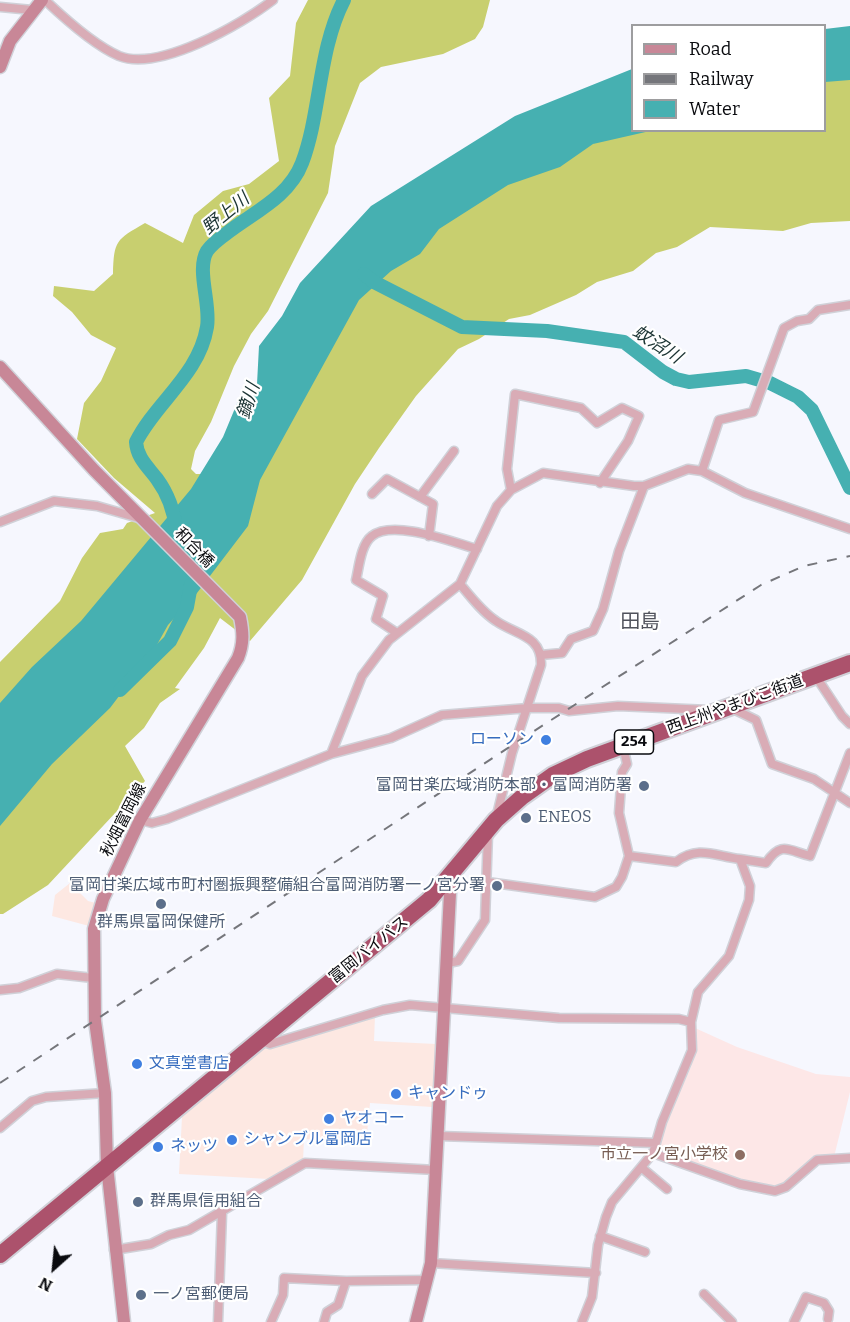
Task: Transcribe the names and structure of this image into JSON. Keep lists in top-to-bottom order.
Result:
{
  "streets": {
    "highway": ["西上州やまびこ街道", "254", "富岡バイパス"],
    "main road": ["和合橋", "秋畑富岡線"]
  },
  "crossings": [
    ["和合橋", "秋畑富岡線"],
    ["西上州やまびこ街道", "富岡バイパス"],
    ["秋畑富岡線", "富岡バイパス"]
  ],
  "districts": ["田島"],
  "water": ["野上川", "蚊沼川", "鏑川"],
  "places": [
    "ローソン",
    "富岡甘楽広域消防本部・富岡消防署",
    "ENEOS",
    "富岡甘楽広域市町村圏振興整備組合富岡消防署一ノ宮分署",
    "群馬県富岡保健所",
    "文真堂書店",
    "キャンドゥ",
    "ヤオコー",
    "シャンブル富岡店",
    "ネッツ",
    "市立一ノ宮小学校",
    "群馬県信用組合",
    "一ノ宮郵便局"
  ],
  "legend": ["Road", "Railway", "Water"],
  "north": "bottom left"
}
